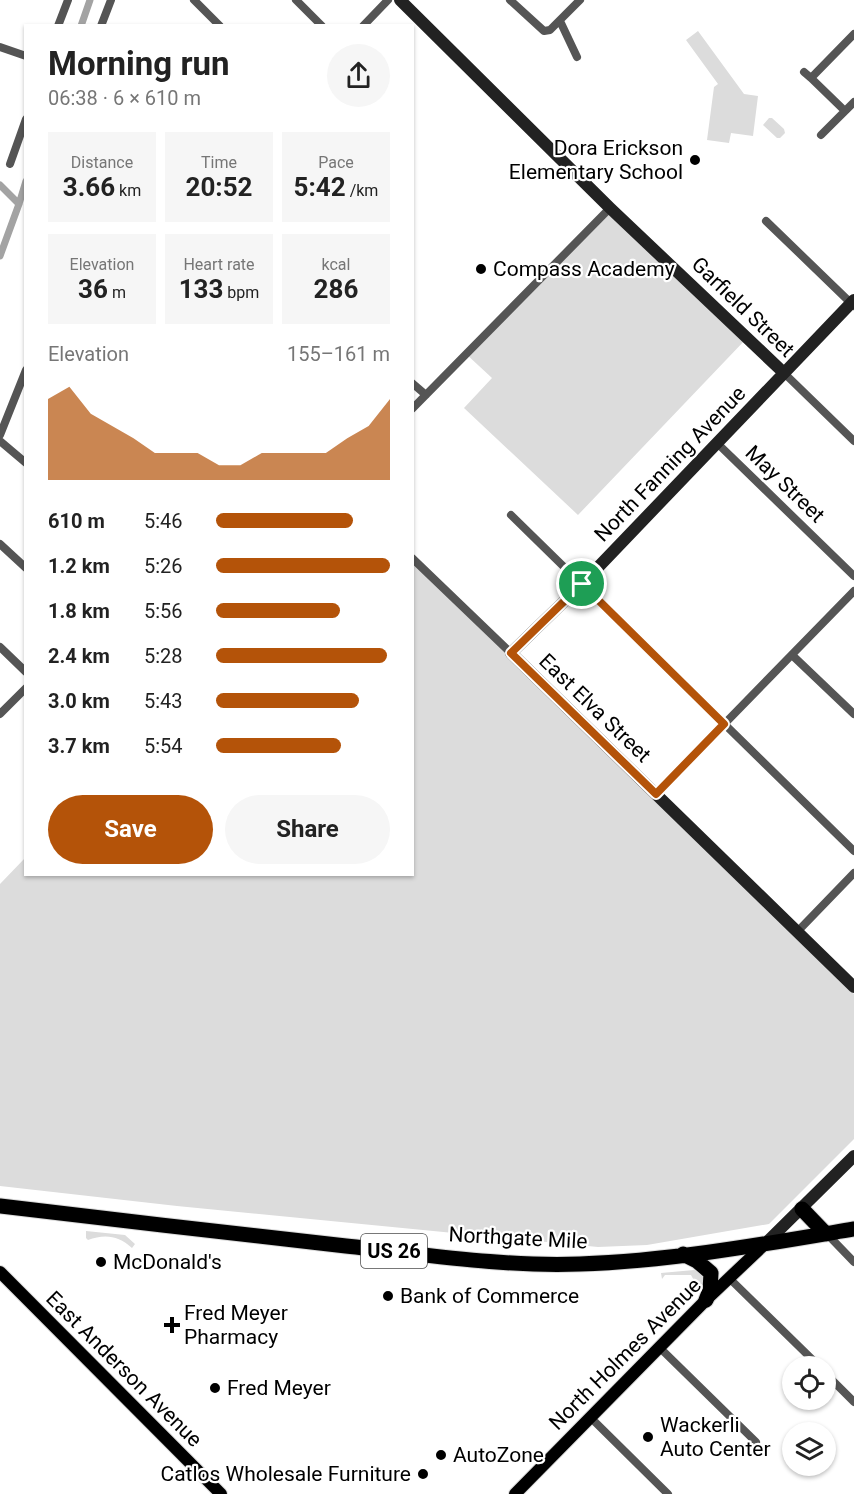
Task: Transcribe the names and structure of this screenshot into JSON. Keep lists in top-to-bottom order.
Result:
{
  "streets": {
    "highway": ["Northgate Mile", "US 26"],
    "main road": ["North Holmes Avenue", "East Anderson Avenue"],
    "street": [
      "Garfield Street",
      "North Fanning Avenue",
      "May Street",
      "East Elva Street"
    ]
  },
  "crossings": [
    ["Garfield Street", "North Fanning Avenue"],
    ["North Fanning Avenue", "May Street"],
    ["North Fanning Avenue", "East Elva Street"],
    ["Northgate Mile", "North Holmes Avenue"]
  ],
  "places": {
    "other": [
      "Dora Erickson Elementary School",
      "Compass Academy",
      "McDonald's",
      "Bank of Commerce",
      "Fred Meyer",
      "Wackerli Auto Center",
      "AutoZone",
      "Catlos Wholesale Furniture"
    ],
    "health": ["Fred Meyer Pharmacy"]
  },
  "page": {
    "heading": ["Morning run", "06:38 · 6 × 610 m"],
    "stats": [
      ["Distance", "3.66 km"],
      ["Time", "20:52"],
      ["Pace", "5:42 /km"],
      ["Elevation", "36 m"],
      ["Heart rate", "133 bpm"],
      ["kcal", "286"]
    ],
    "chart": ["Elevation", "155–161 m"],
    "list": [
      {
        "name": "610 m",
        "note": "5:46"
      },
      {
        "name": "1.2 km",
        "note": "5:26"
      },
      {
        "name": "1.8 km",
        "note": "5:56"
      },
      {
        "name": "2.4 km",
        "note": "5:28"
      },
      {
        "name": "3.0 km",
        "note": "5:43"
      },
      {
        "name": "3.7 km",
        "note": "5:54"
      }
    ],
    "buttons": ["Save", "Share"]
  }
}
